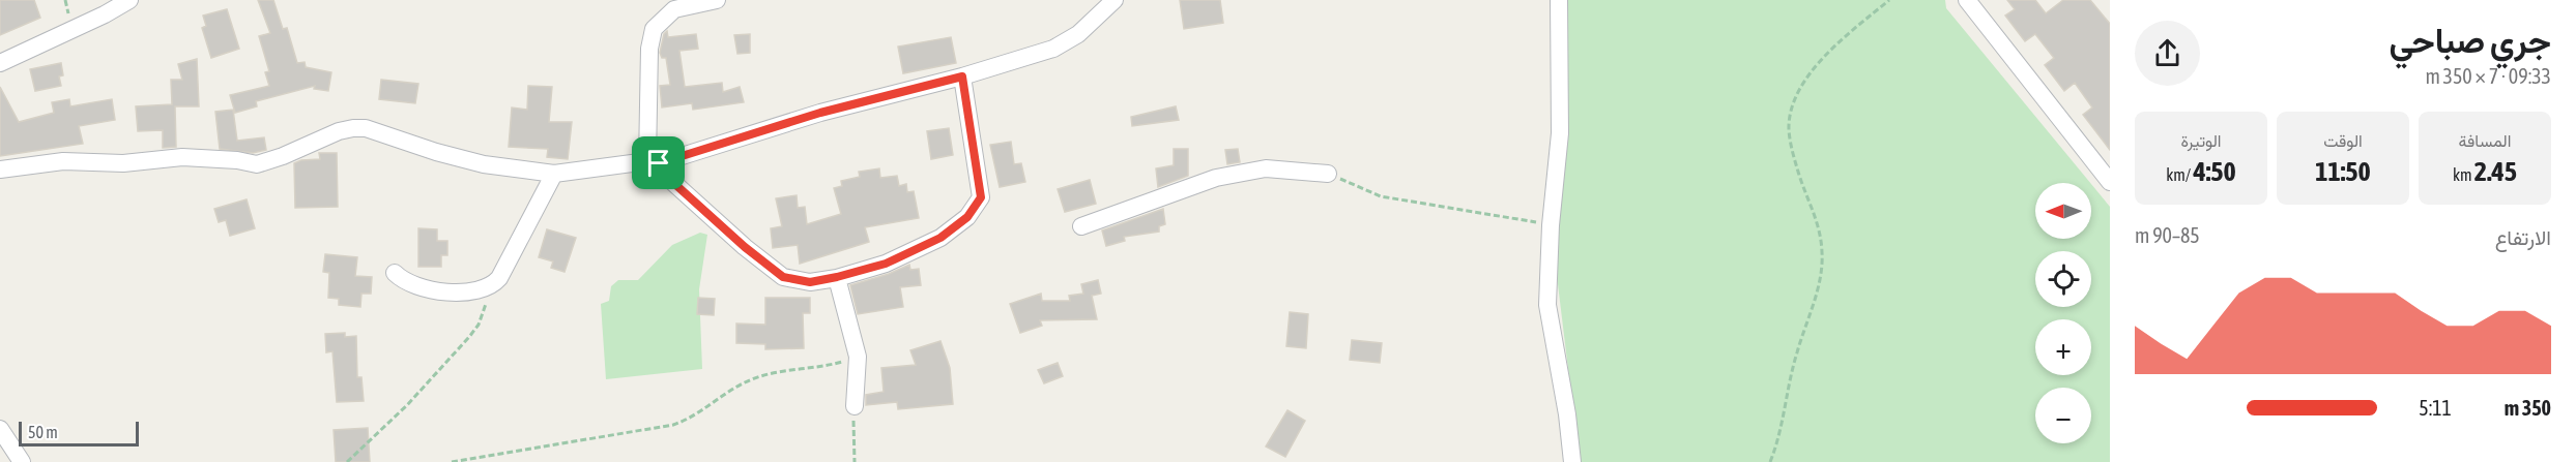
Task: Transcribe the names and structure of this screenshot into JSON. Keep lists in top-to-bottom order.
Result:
{
  "scale_bar": "50 m",
  "north": "left",
  "page": {
    "heading": ["جري صباحي", "09:33 · 7 × 350 m"],
    "stats": [
      ["المسافة", "2.45 km"],
      ["الوقت", "11:50"],
      ["الوتيرة", "4:50 /km"]
    ],
    "map_buttons": ["+", "−"],
    "chart": ["الارتفاع", "85–90 m"],
    "list": [
      {
        "name": "350 m",
        "note": "5:11"
      }
    ],
    "scale": "50 m"
  }
}
